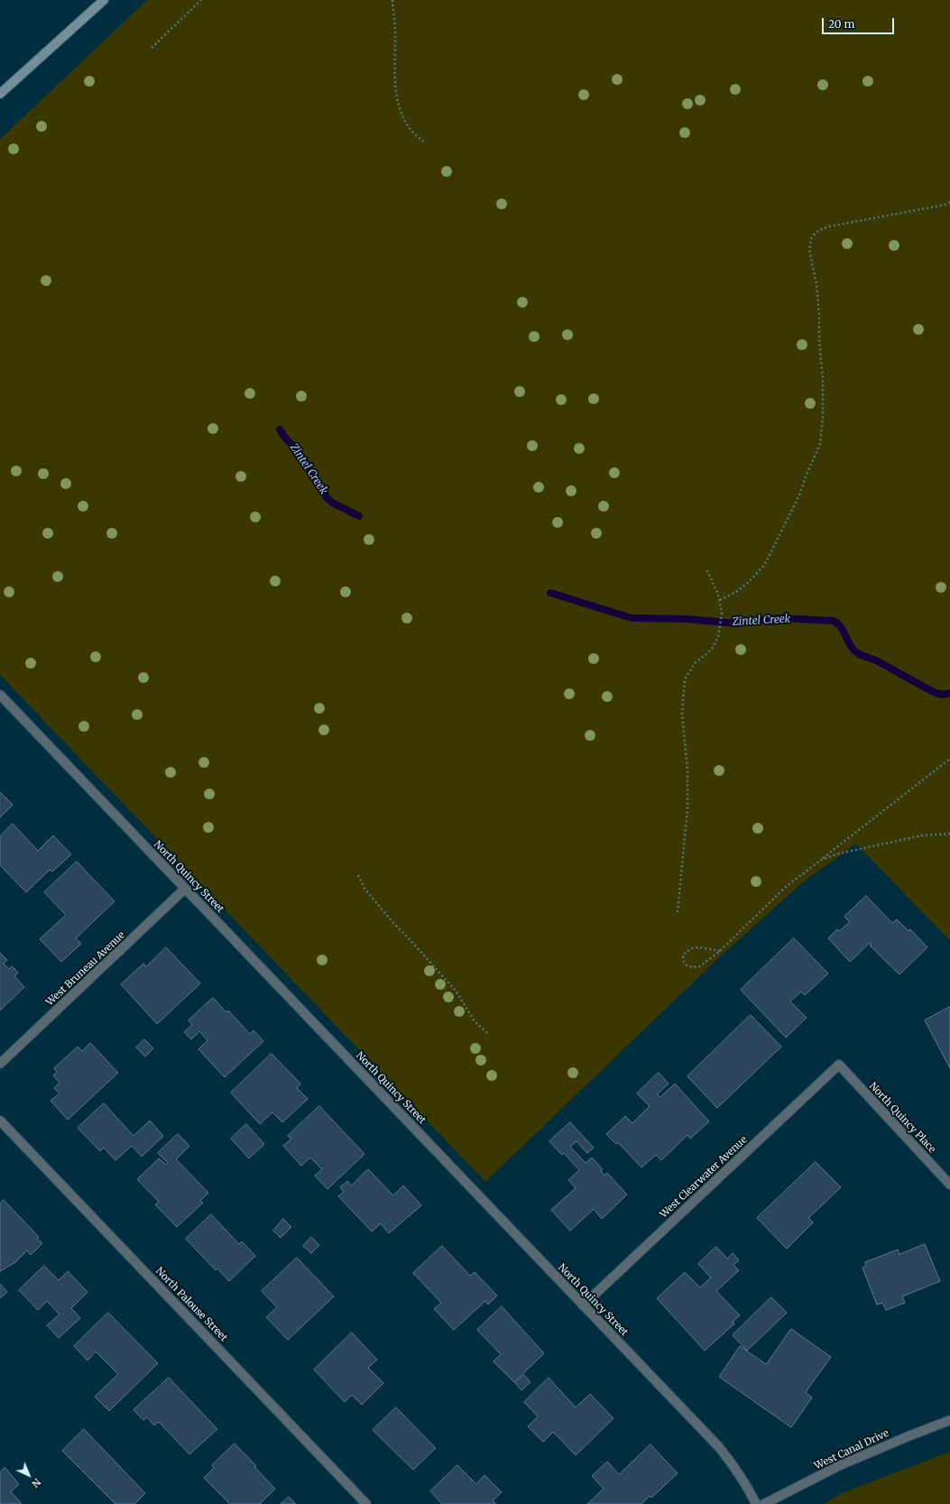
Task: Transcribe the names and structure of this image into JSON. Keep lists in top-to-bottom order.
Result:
{
  "streets": {
    "street": [
      "North Quincy Street",
      "West Bruneau Avenue",
      "North Quincy Place",
      "West Clearwater Avenue",
      "North Palouse Street",
      "West Canal Drive"
    ]
  },
  "crossings": [
    ["North Quincy Street", "West Bruneau Avenue"],
    ["North Quincy Street", "West Clearwater Avenue"],
    ["North Quincy Place", "West Clearwater Avenue"]
  ],
  "water": ["Zintel Creek"],
  "scale_bar": "20 m",
  "north": "bottom right"
}
